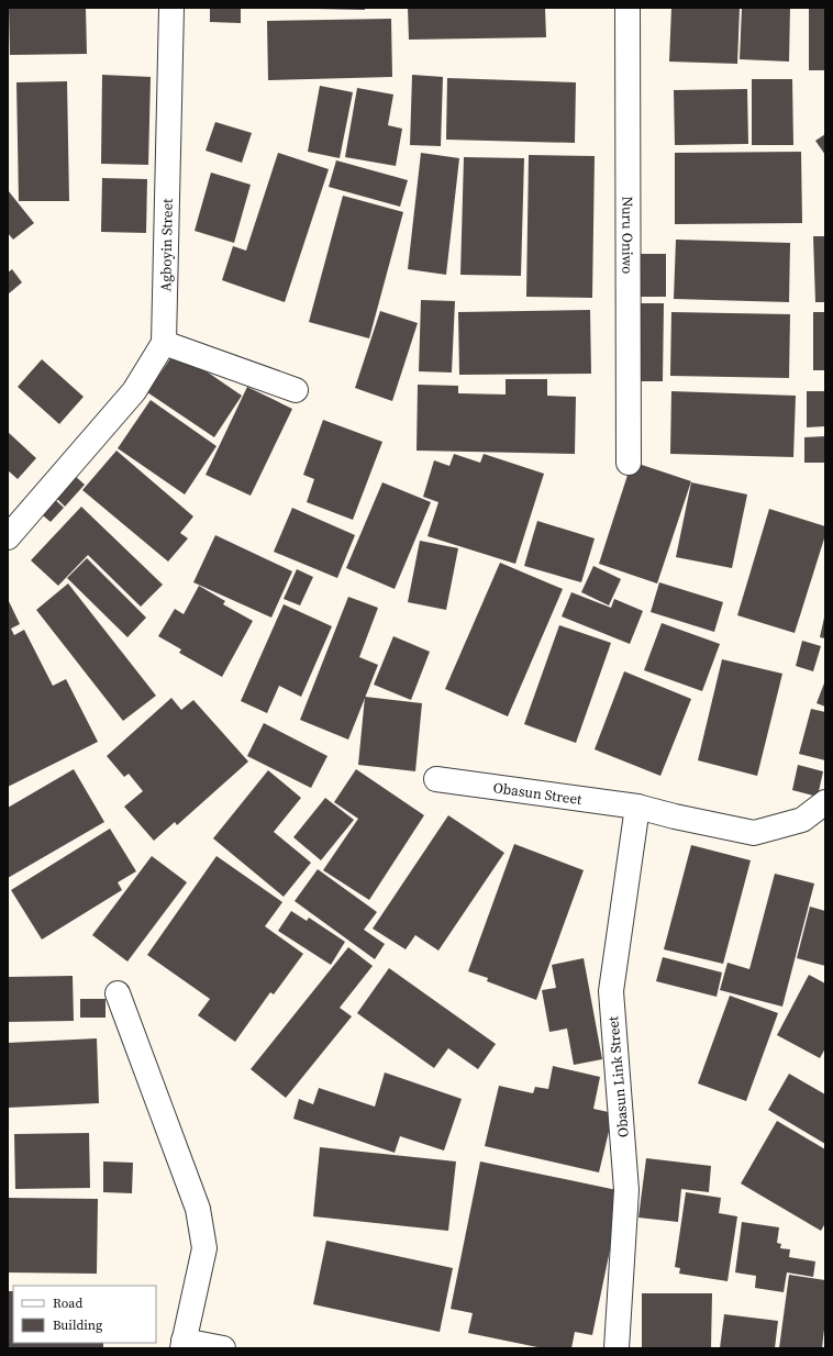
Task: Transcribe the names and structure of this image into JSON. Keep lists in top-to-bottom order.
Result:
{
  "streets": {
    "street": [
      "Nuru Oniwo",
      "Agboyin Street",
      "Obasun Street",
      "Obasun Link Street"
    ]
  },
  "crossings": [
    ["Obasun Street", "Obasun Link Street"]
  ],
  "legend": ["Road", "Building"]
}
